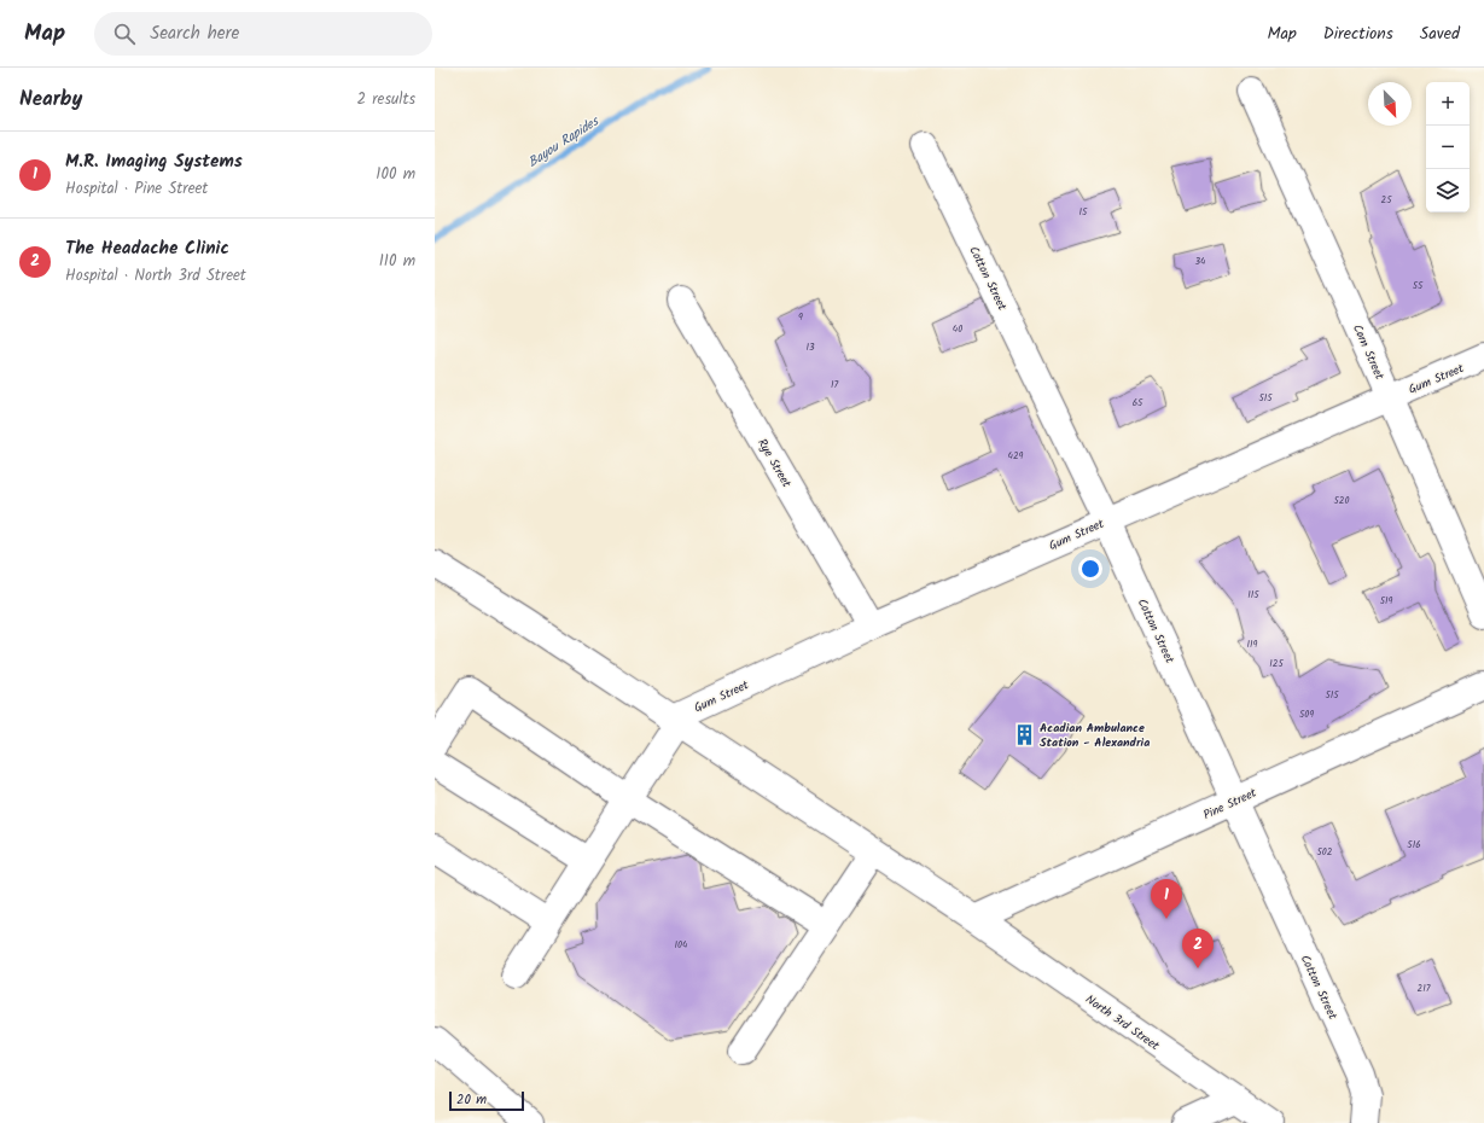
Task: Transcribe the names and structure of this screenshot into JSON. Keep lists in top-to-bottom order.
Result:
{
  "streets": {
    "street": [
      "Cotton Street",
      "Corn Street",
      "Gum Street",
      "Rye Street",
      "Pine Street",
      "North 3rd Street"
    ]
  },
  "crossings": [
    ["Cotton Street", "Gum Street"],
    ["Cotton Street", "Pine Street"],
    ["Corn Street", "Gum Street"],
    ["Gum Street", "Rye Street"],
    ["Gum Street", "North 3rd Street"],
    ["Pine Street", "North 3rd Street"]
  ],
  "water": ["Bayou Rapides"],
  "places": {
    "building": ["Acadian Ambulance Station - Alexandria"]
  },
  "house_numbers": [
    "25",
    "15",
    "34",
    "55",
    "9",
    "40",
    "13",
    "17",
    "515",
    "65",
    "429",
    "520",
    "115",
    "519",
    "119",
    "125",
    "515",
    "509",
    "516",
    "502",
    "104",
    "217"
  ],
  "scale_bar": "20 m",
  "north": "bottom right",
  "page": {
    "header": "Map",
    "search": "Search here",
    "nav": ["Map", "Directions", "Saved"],
    "heading": ["Nearby", "2 results"],
    "map_buttons": ["+", "−"],
    "list": [
      {
        "mark": "1",
        "name": "M.R. Imaging Systems",
        "note": "Hospital · Pine Street",
        "value": "100 m"
      },
      {
        "mark": "2",
        "name": "The Headache Clinic",
        "note": "Hospital · North 3rd Street",
        "value": "110 m"
      }
    ],
    "pins": ["1", "2"],
    "scale": "20 m"
  }
}
